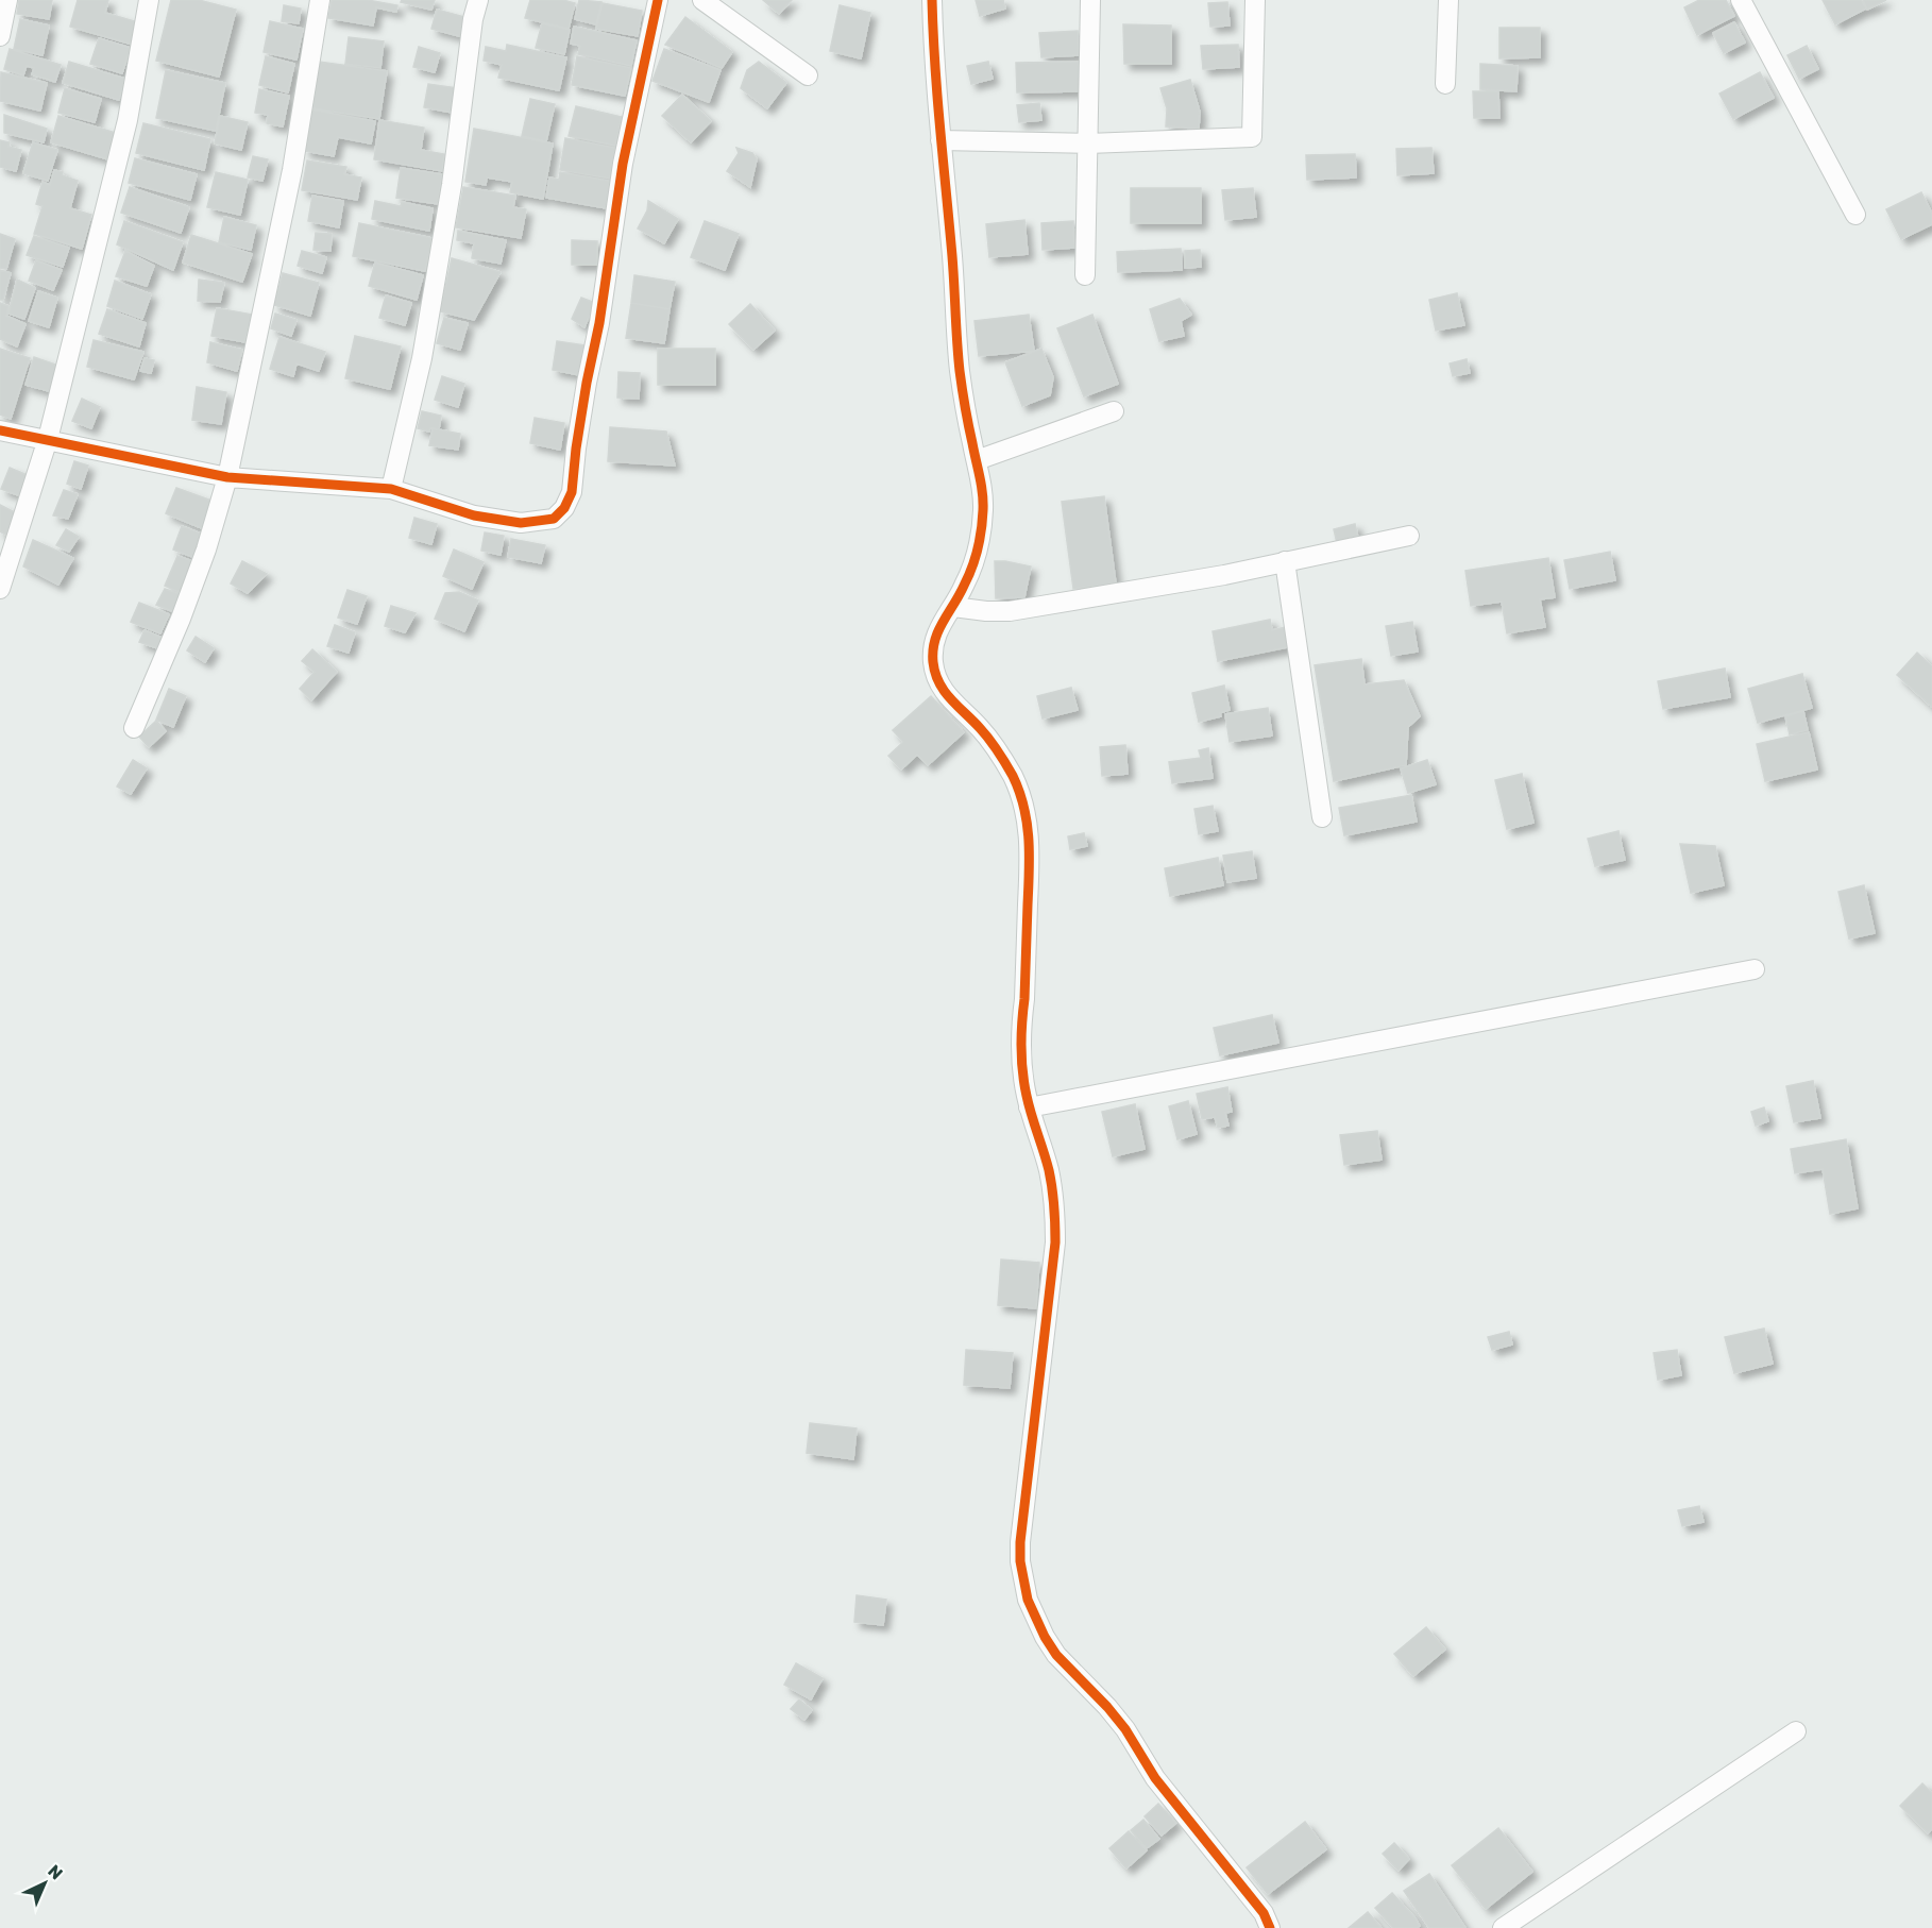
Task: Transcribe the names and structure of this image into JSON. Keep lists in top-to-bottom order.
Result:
{
  "north": "top right"
}
